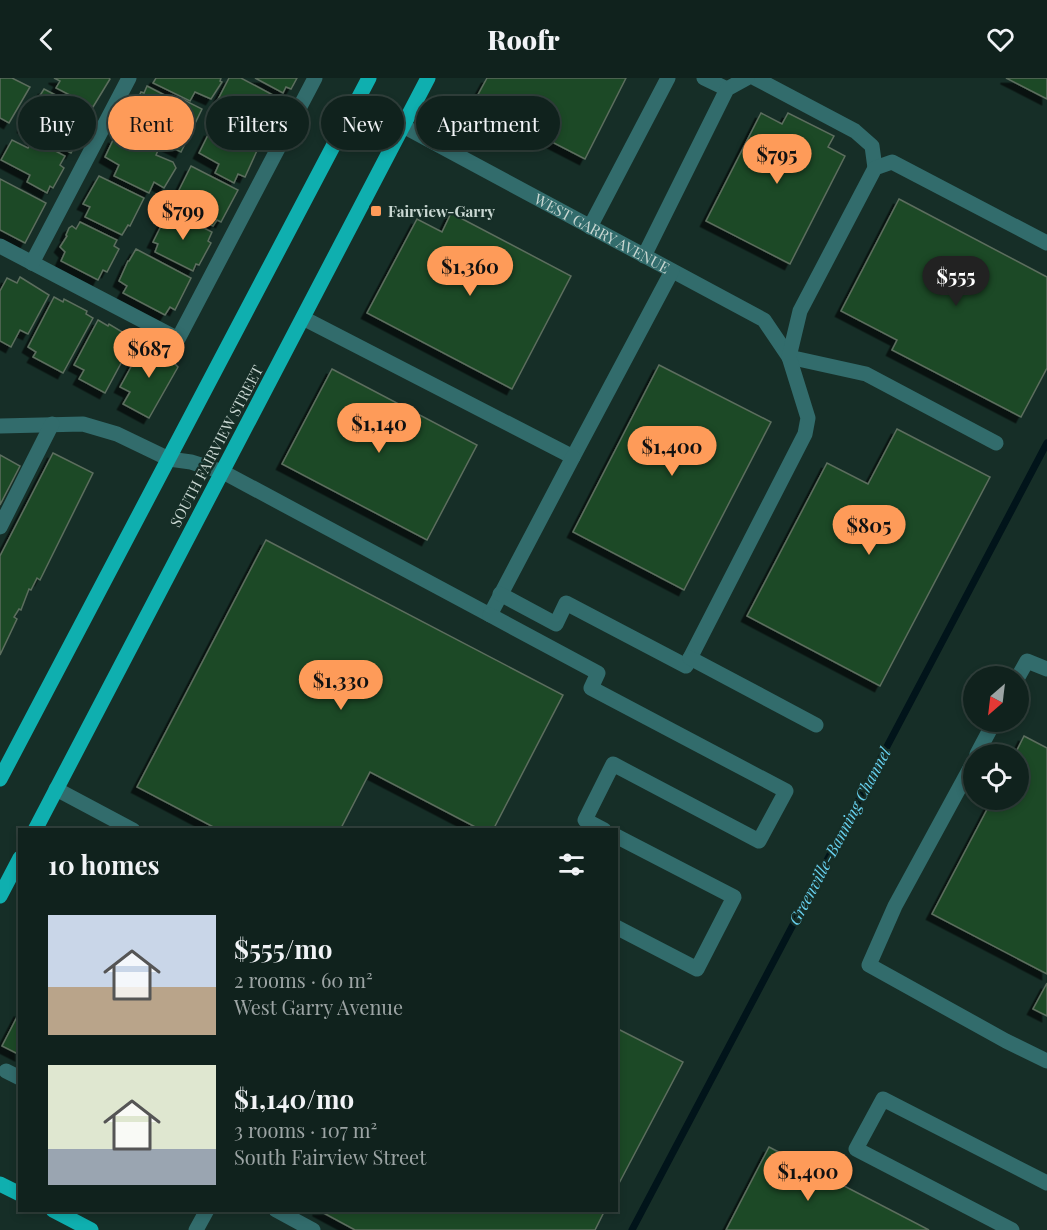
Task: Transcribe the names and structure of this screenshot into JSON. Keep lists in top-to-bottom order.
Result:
{
  "streets": {
    "main road": ["SOUTH FAIRVIEW STREET"],
    "street": ["WEST GARRY AVENUE"]
  },
  "water": ["Greenville-Banning Channel"],
  "places": {
    "transit": ["Fairview-Garry"]
  },
  "north": "bottom left",
  "page": {
    "header": "Roofr",
    "chip": [
      "Buy",
      "Rent",
      "Filters",
      "New",
      "Apartment"
    ],
    "price": [
      "$795",
      "$799",
      "$1,360",
      "$555",
      "$687",
      "$1,140",
      "$1,400",
      "$805",
      "$1,330",
      "$1,400"
    ],
    "heading": "10 homes",
    "list": [
      {
        "name": "$555/mo",
        "note": "2 rooms · 60 m² · West Garry Avenue"
      },
      {
        "name": "$1,140/mo",
        "note": "3 rooms · 107 m² · South Fairview Street"
      }
    ]
  }
}
